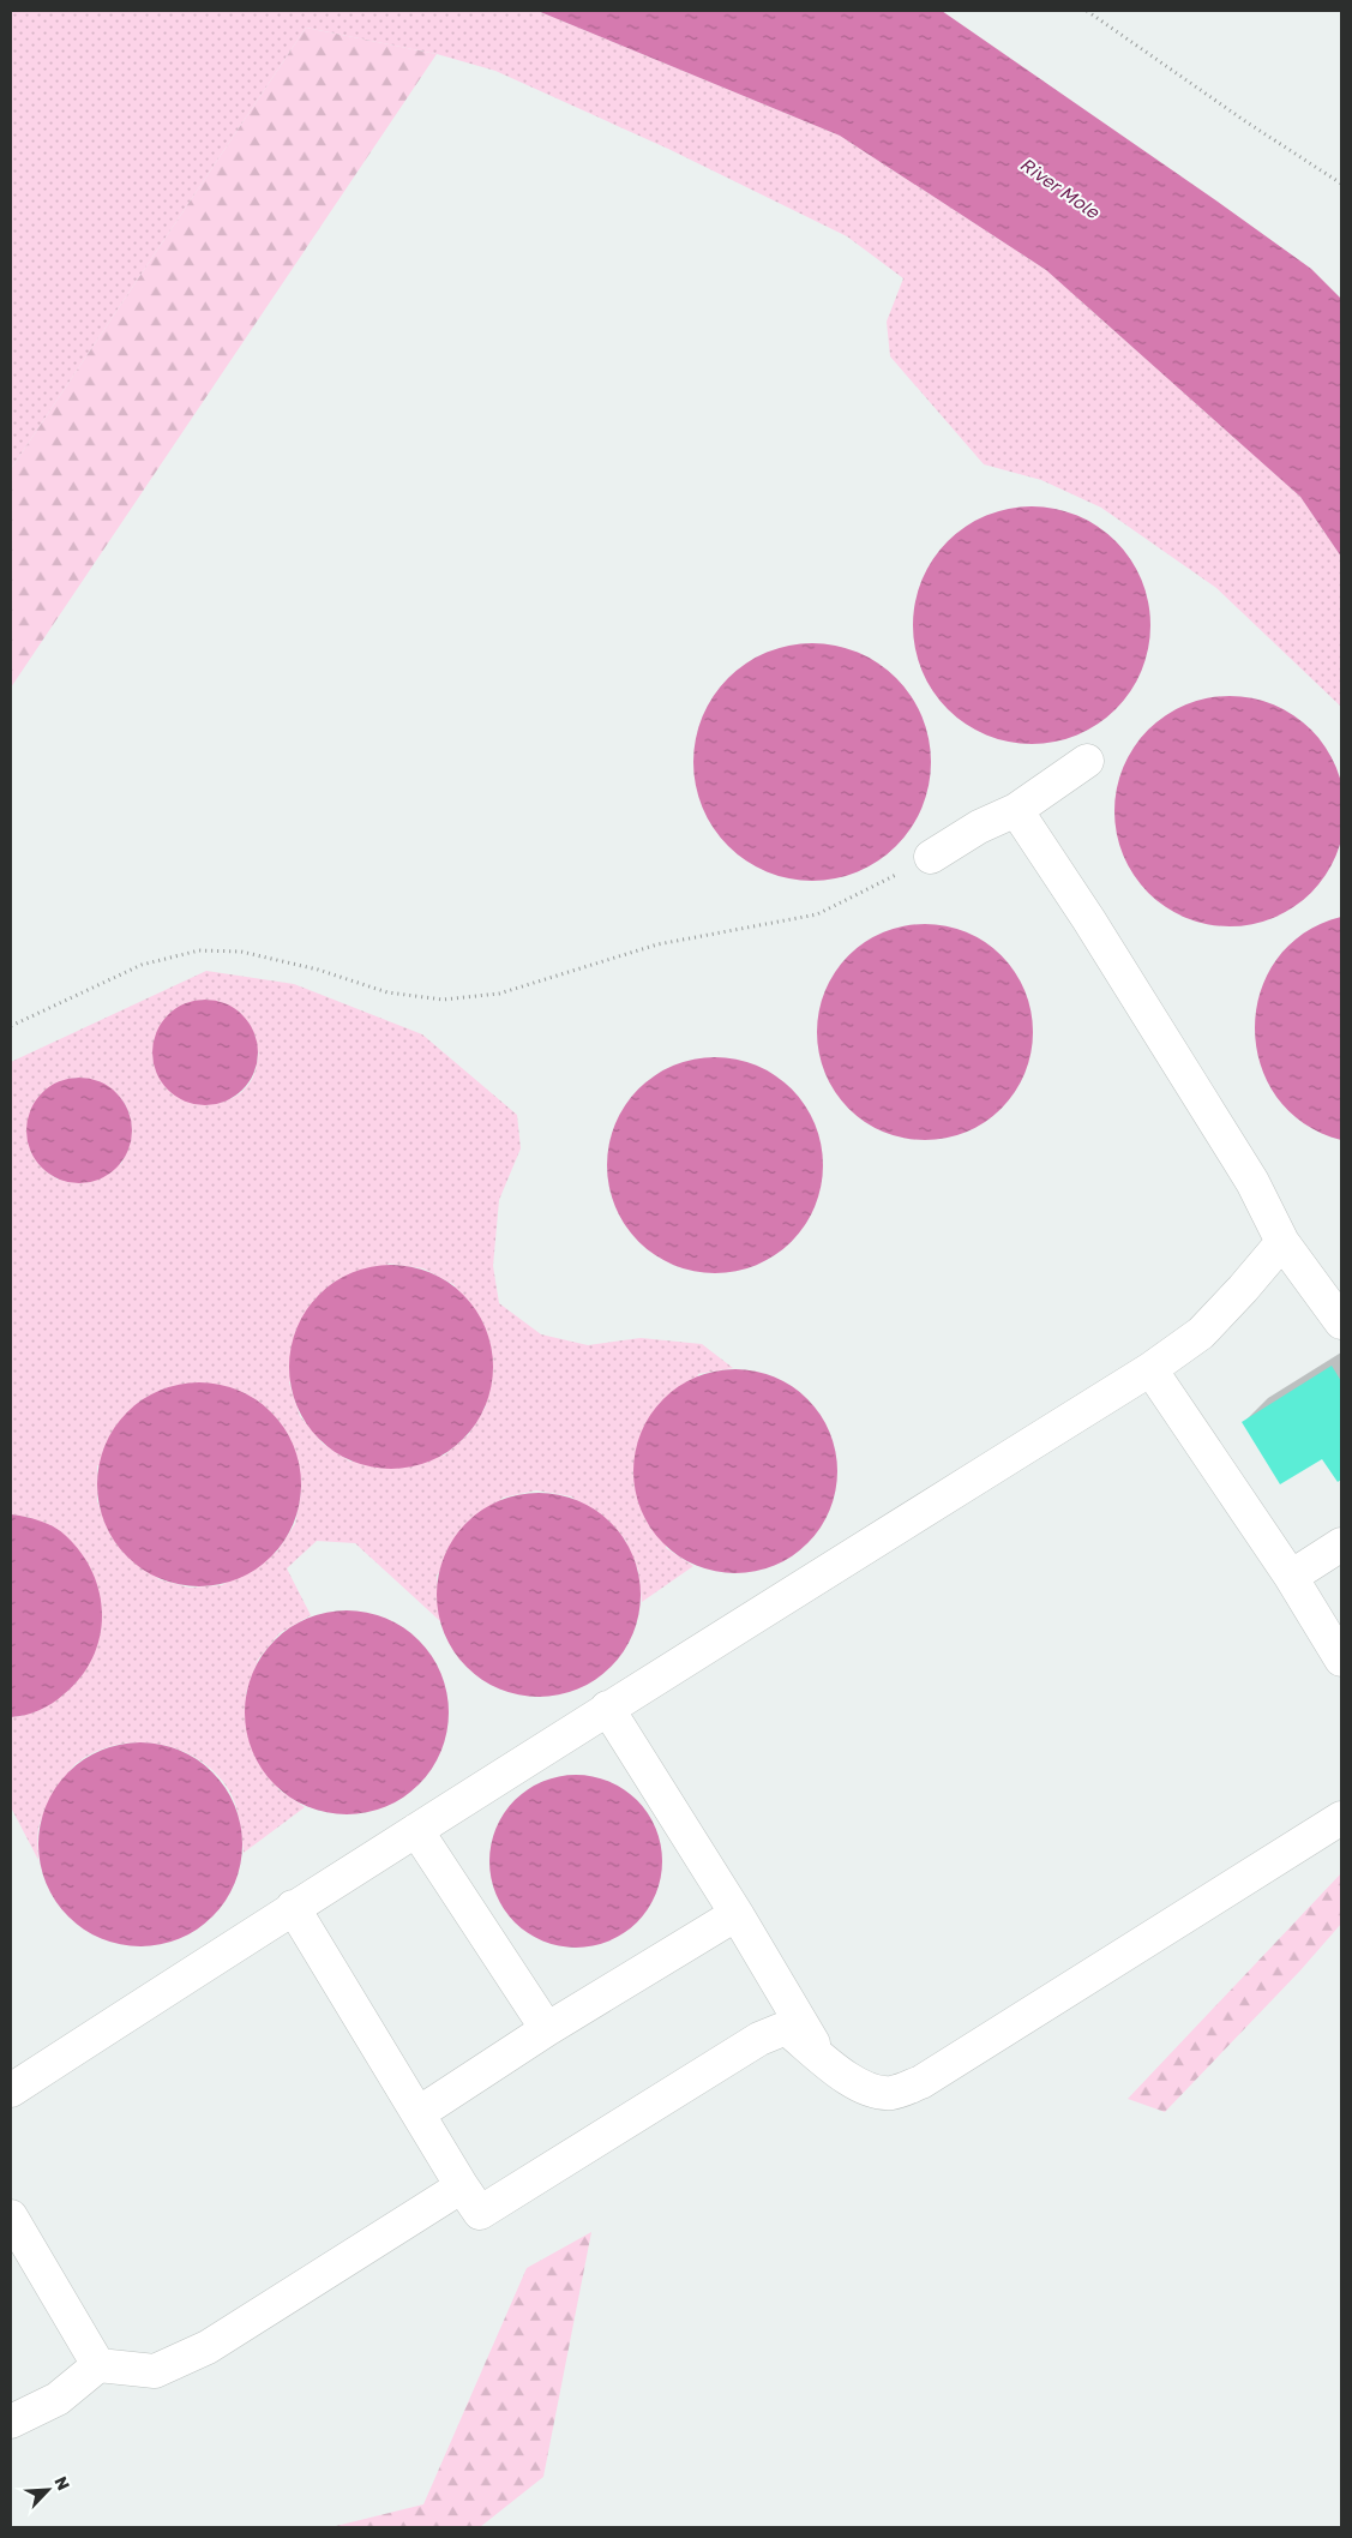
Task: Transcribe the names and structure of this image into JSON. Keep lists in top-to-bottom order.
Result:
{
  "water": ["River Mole"],
  "north": "top right"
}
